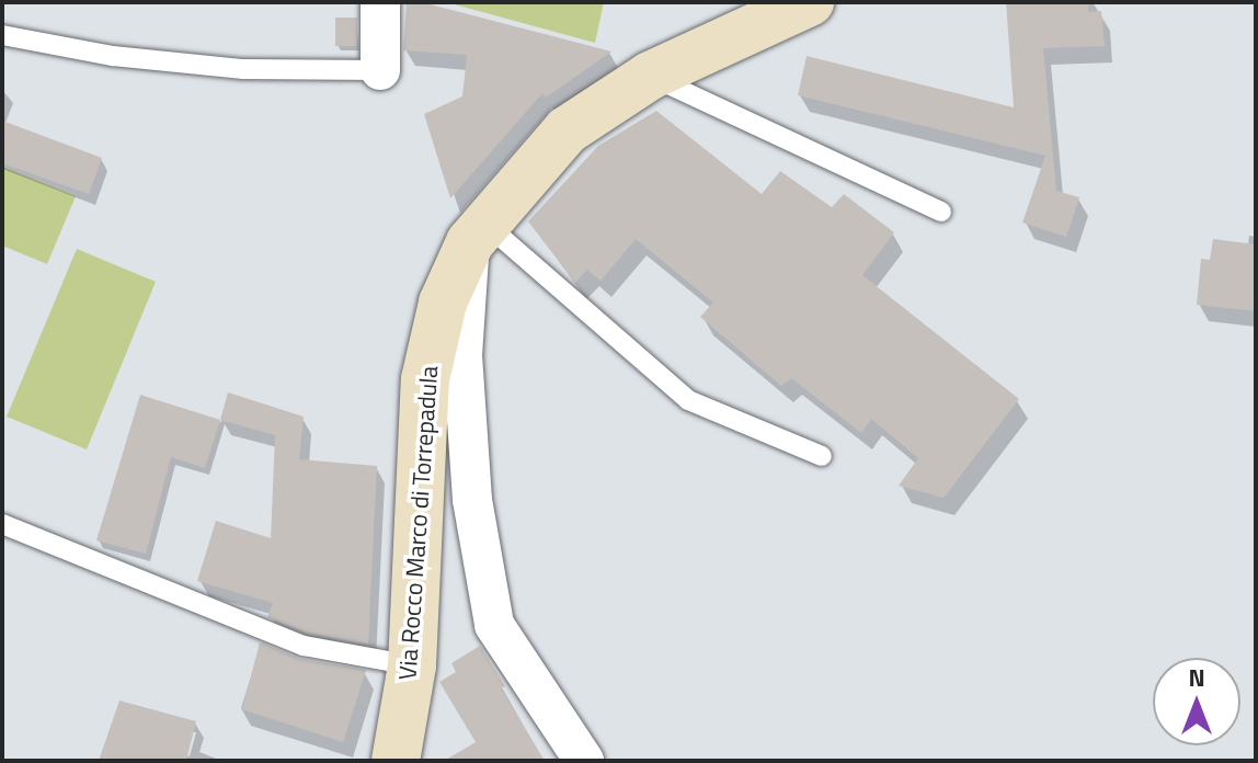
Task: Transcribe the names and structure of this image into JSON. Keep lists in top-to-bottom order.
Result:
{
  "streets": {
    "main road": ["Via Rocco Marco di Torrepadula"]
  },
  "north": "top"
}
